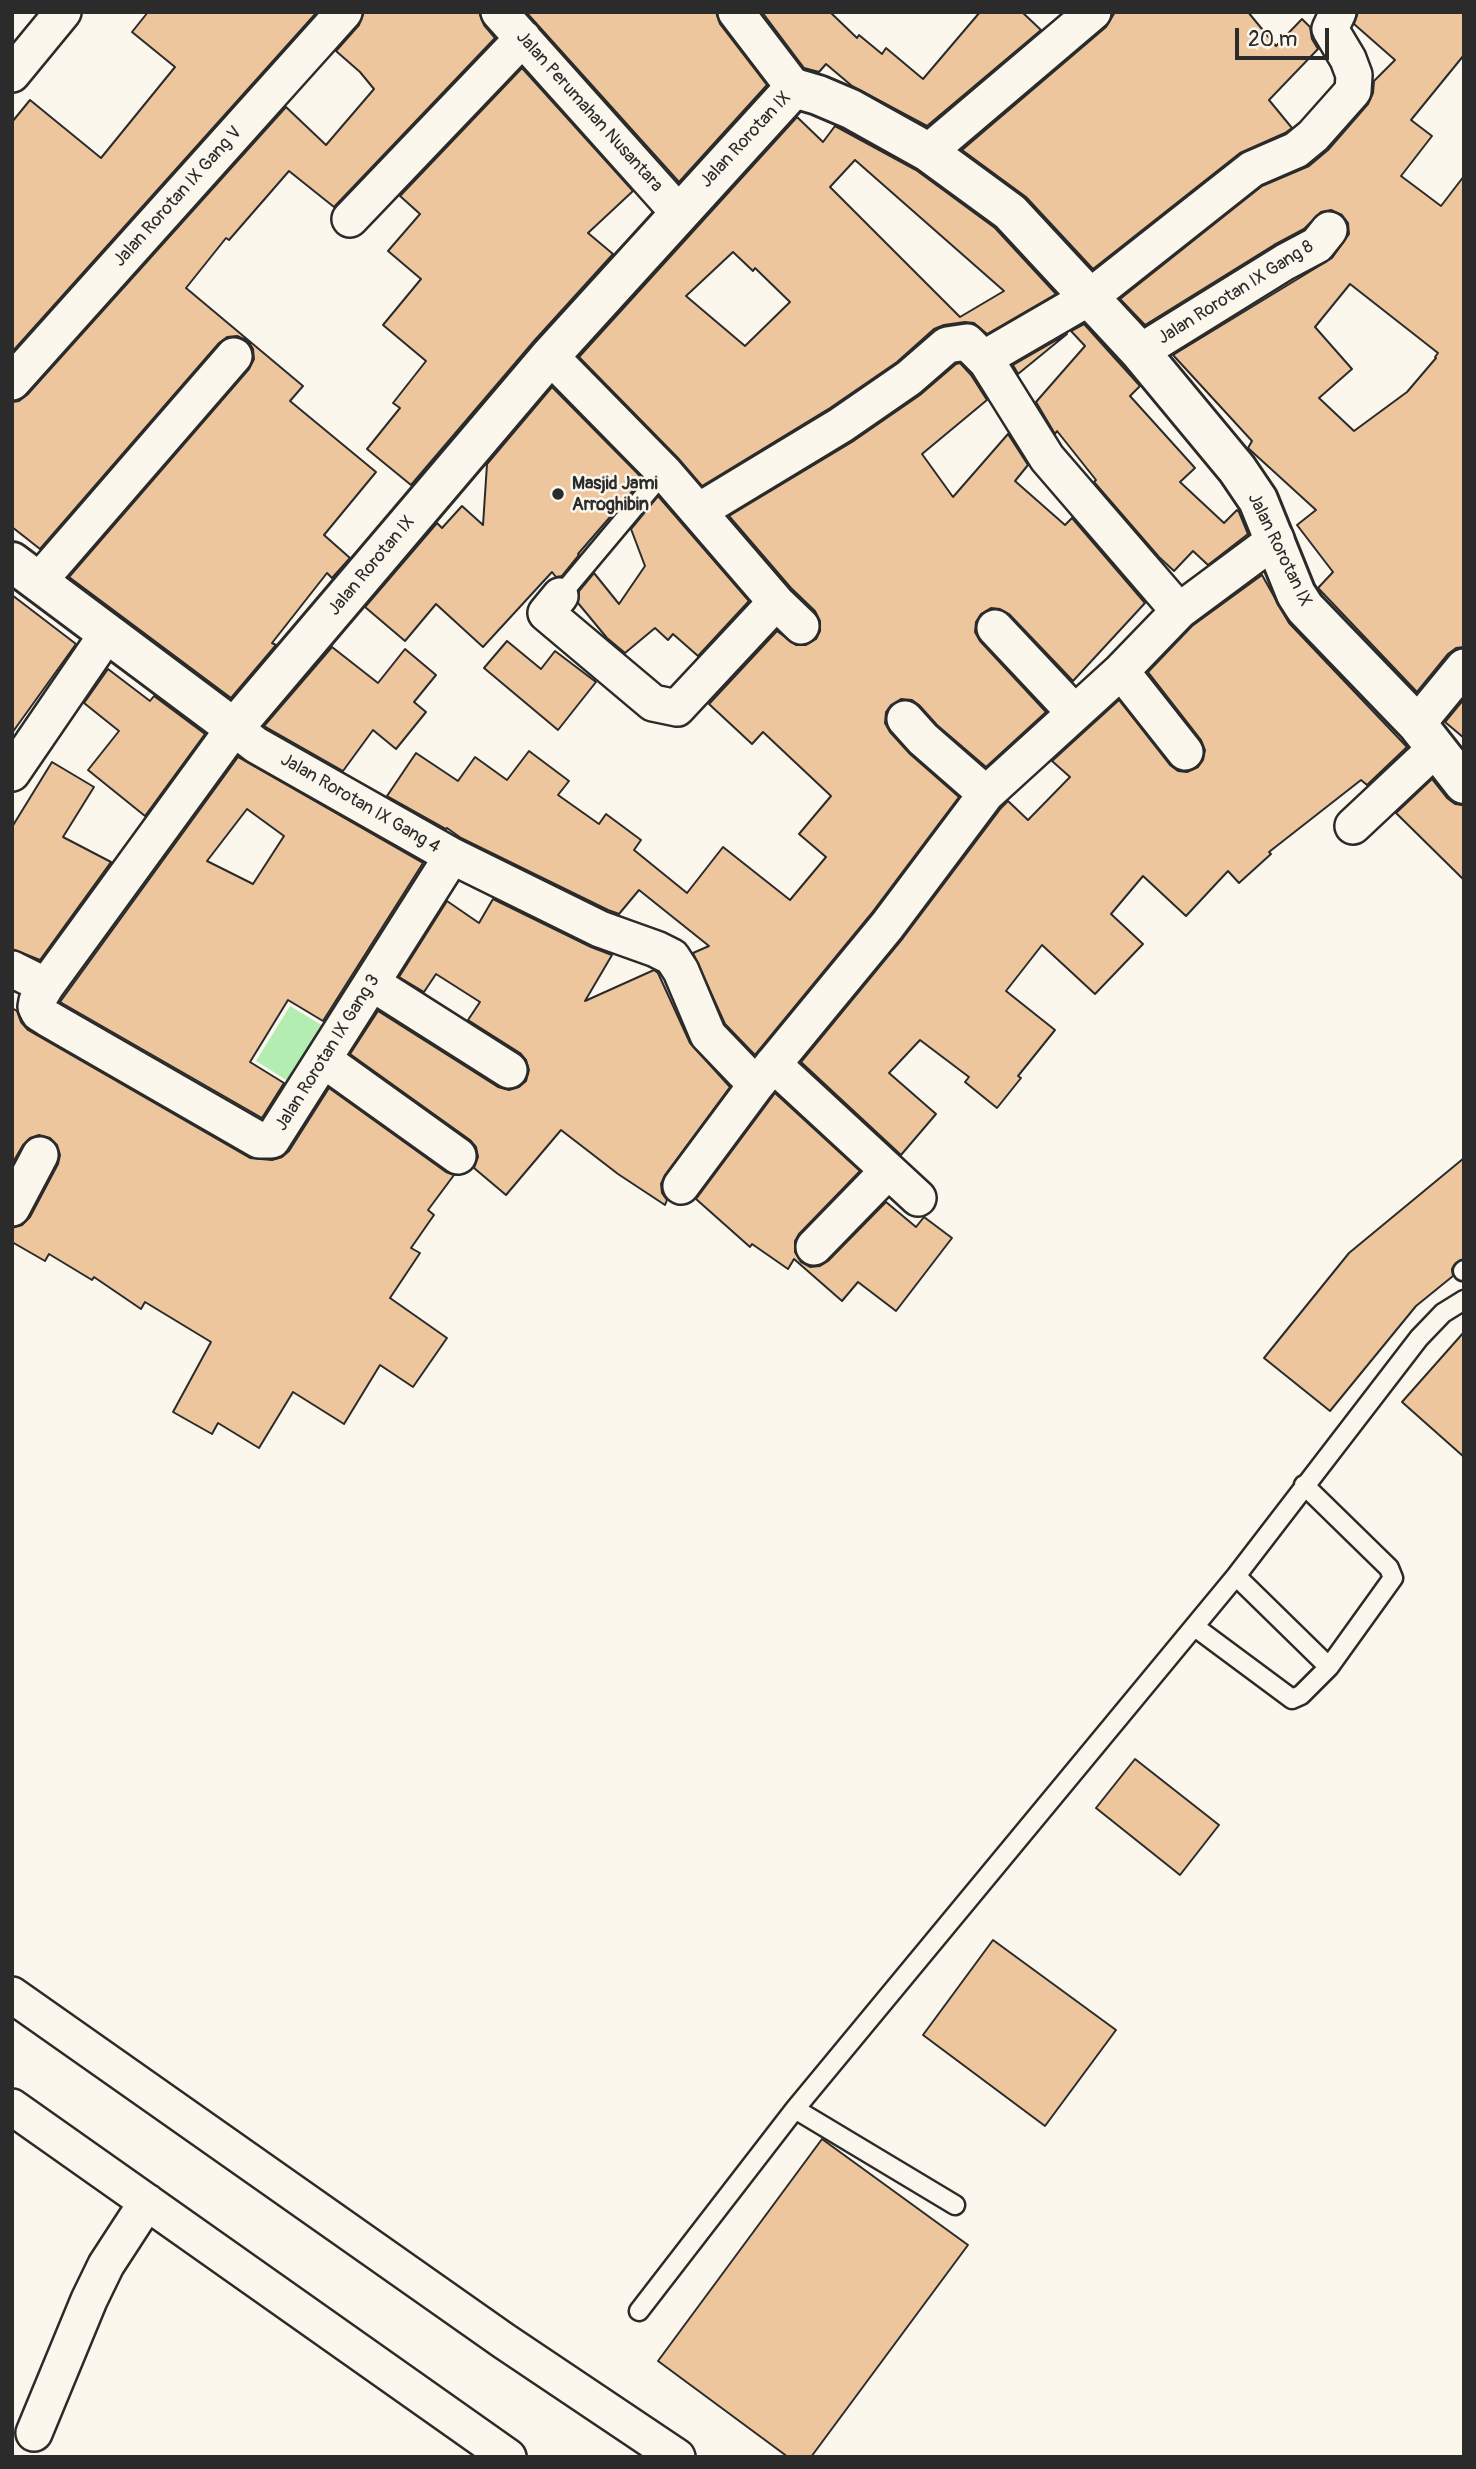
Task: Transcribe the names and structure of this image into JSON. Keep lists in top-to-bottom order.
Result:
{
  "streets": {
    "street": [
      "Jalan Perumahan Nusantara",
      "Jalan Rorotan IX",
      "Jalan Rorotan IX Gang V",
      "Jalan Rorotan IX Gang 8",
      "Jalan Rorotan IX Gang 4",
      "Jalan Rorotan IX Gang 3"
    ]
  },
  "crossings": [
    ["Jalan Perumahan Nusantara", "Jalan Rorotan IX"],
    ["Jalan Rorotan IX", "Jalan Rorotan IX Gang 8"],
    ["Jalan Rorotan IX", "Jalan Rorotan IX Gang 4"],
    ["Jalan Rorotan IX Gang 4", "Jalan Rorotan IX Gang 3"]
  ],
  "places": ["Masjid Jami Arroghibin"],
  "scale_bar": "20 m"
}
